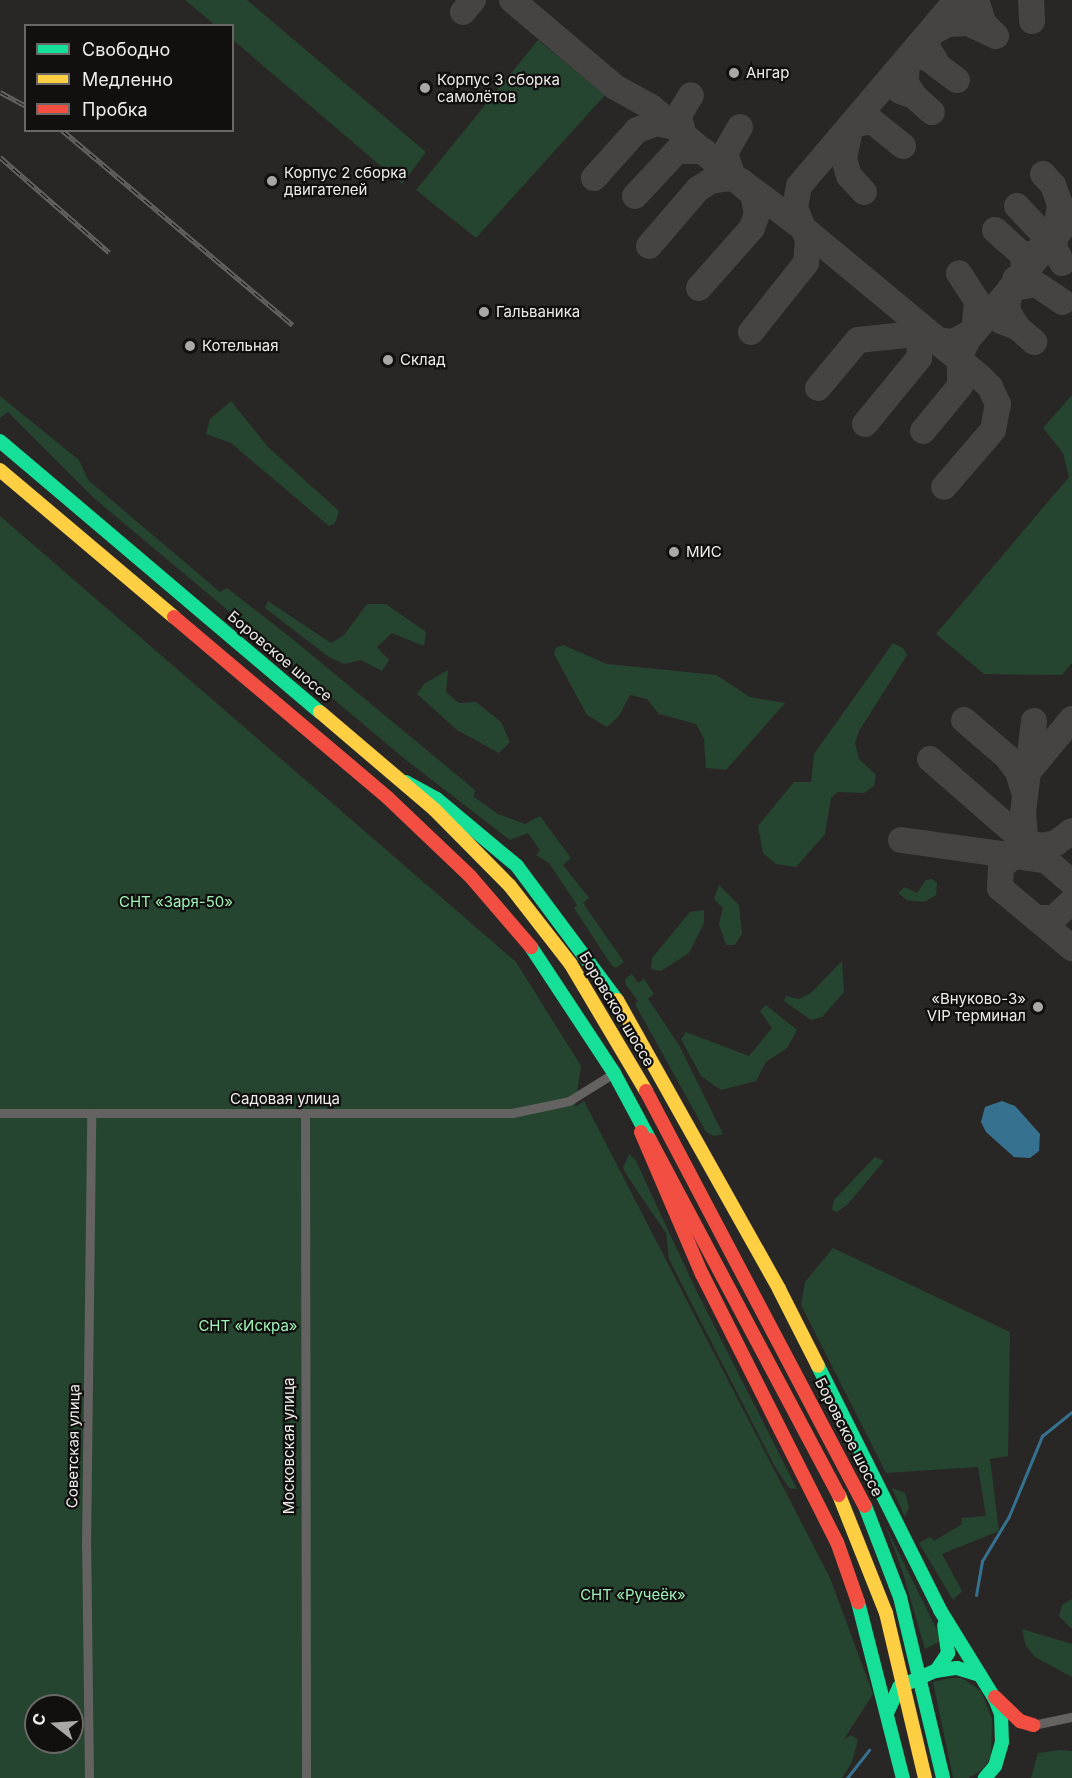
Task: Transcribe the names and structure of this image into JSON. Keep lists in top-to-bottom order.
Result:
{
  "streets": {
    "main road": ["Боровское шоссе"],
    "street": ["Садовая улица", "Советская улица", "Московская улица"]
  },
  "crossings": [
    ["Садовая улица", "Советская улица"],
    ["Садовая улица", "Московская улица"]
  ],
  "parks": ["СНТ «Заря-50»", "СНТ «Искра»", "СНТ «Ручеёк»"],
  "places": [
    "Ангар",
    "Корпус 3 сборка самолётов",
    "Корпус 2 сборка двигателей",
    "Гальваника",
    "Котельная",
    "Склад",
    "МИС",
    "«Внуково-3» VIP терминал"
  ],
  "legend": ["Свободно", "Медленно", "Пробка"],
  "north": "left"
}
